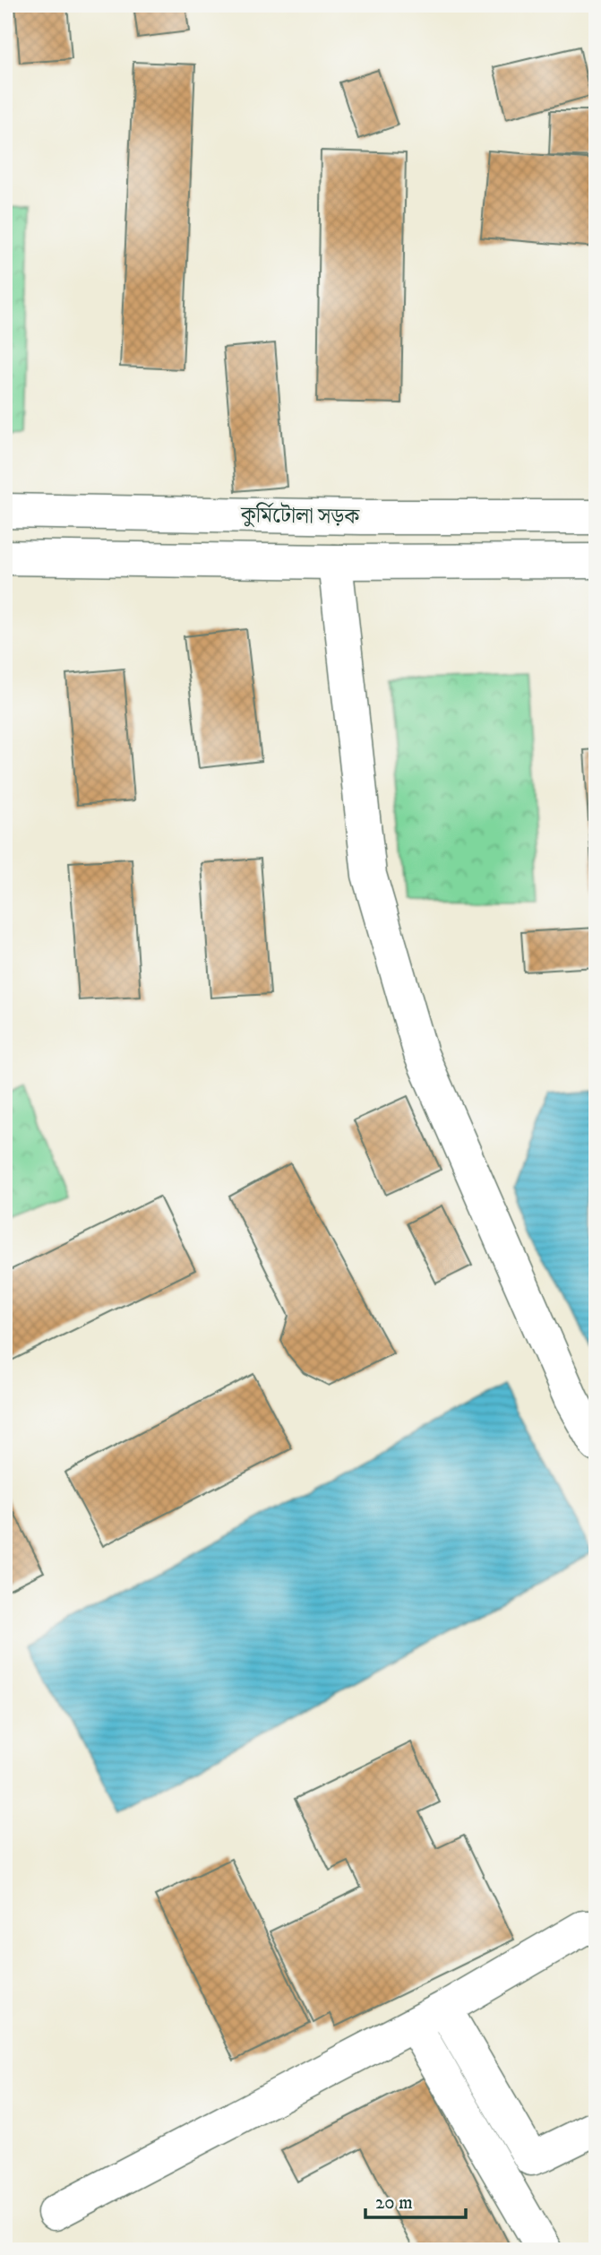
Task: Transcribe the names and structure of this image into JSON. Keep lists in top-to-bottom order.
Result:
{
  "streets": {
    "street": ["কুর্মিটোলা সড়ক"]
  },
  "scale_bar": "20 m"
}
